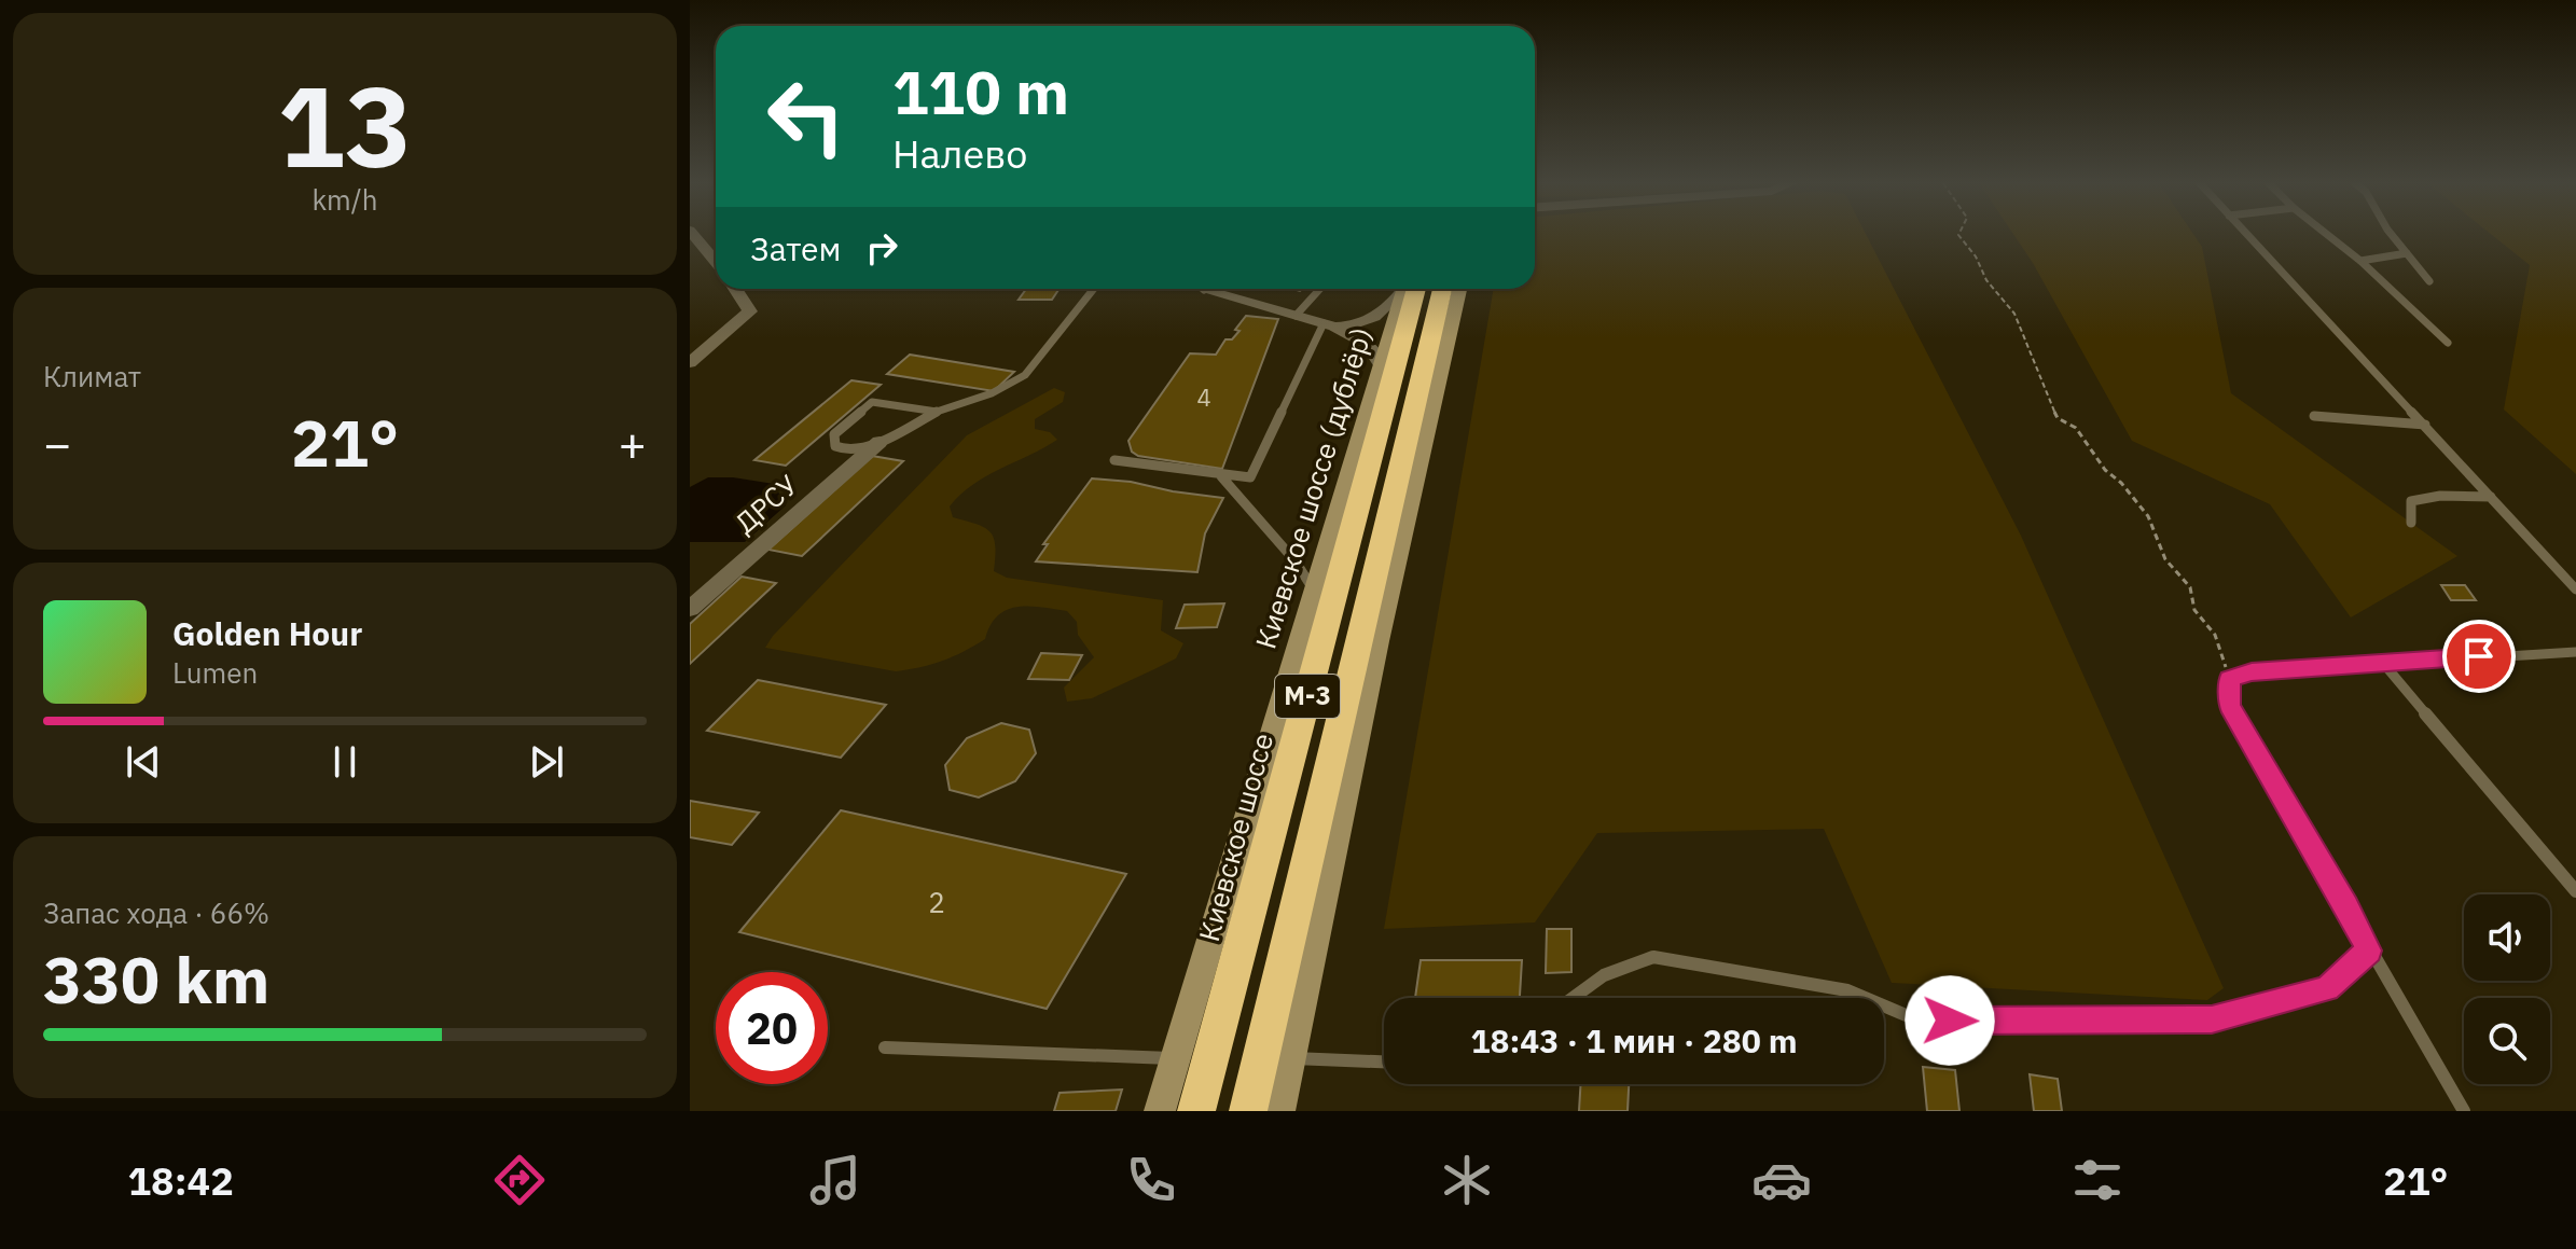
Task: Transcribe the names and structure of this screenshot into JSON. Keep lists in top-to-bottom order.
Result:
{
  "streets": {
    "highway": ["М-3", "Киевское шоссе"],
    "main road": ["Киевское шоссе (дублёр)"],
    "street": ["ДРСУ"]
  },
  "house_numbers": ["4", "2"],
  "page": {
    "tile": [
      ["13", "km/h"],
      "Климат",
      ["Запас хода · 66%", "330 km"]
    ],
    "turn": ["110 m", "Налево"],
    "then": "Затем",
    "heat": ["−", "21°", "+"],
    "song": ["Golden Hour", "Lumen"],
    "limit": "20",
    "trip": "18:43 · 1 мин · 280 m",
    "tabs": ["18:42", "21°"]
  }
}
